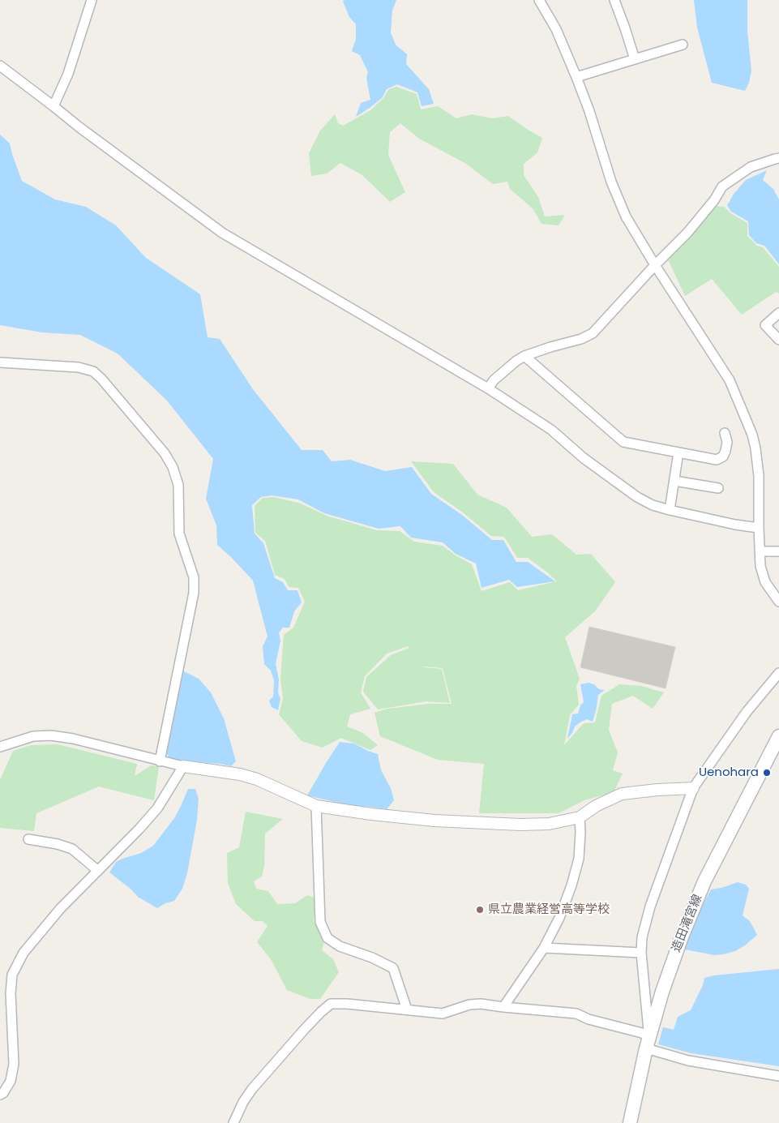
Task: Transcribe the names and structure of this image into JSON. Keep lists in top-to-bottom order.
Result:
{
  "streets": {
    "main road": ["造田滝宮線"]
  },
  "places": ["Uenohara", "県立農業経営高等学校"]
}
